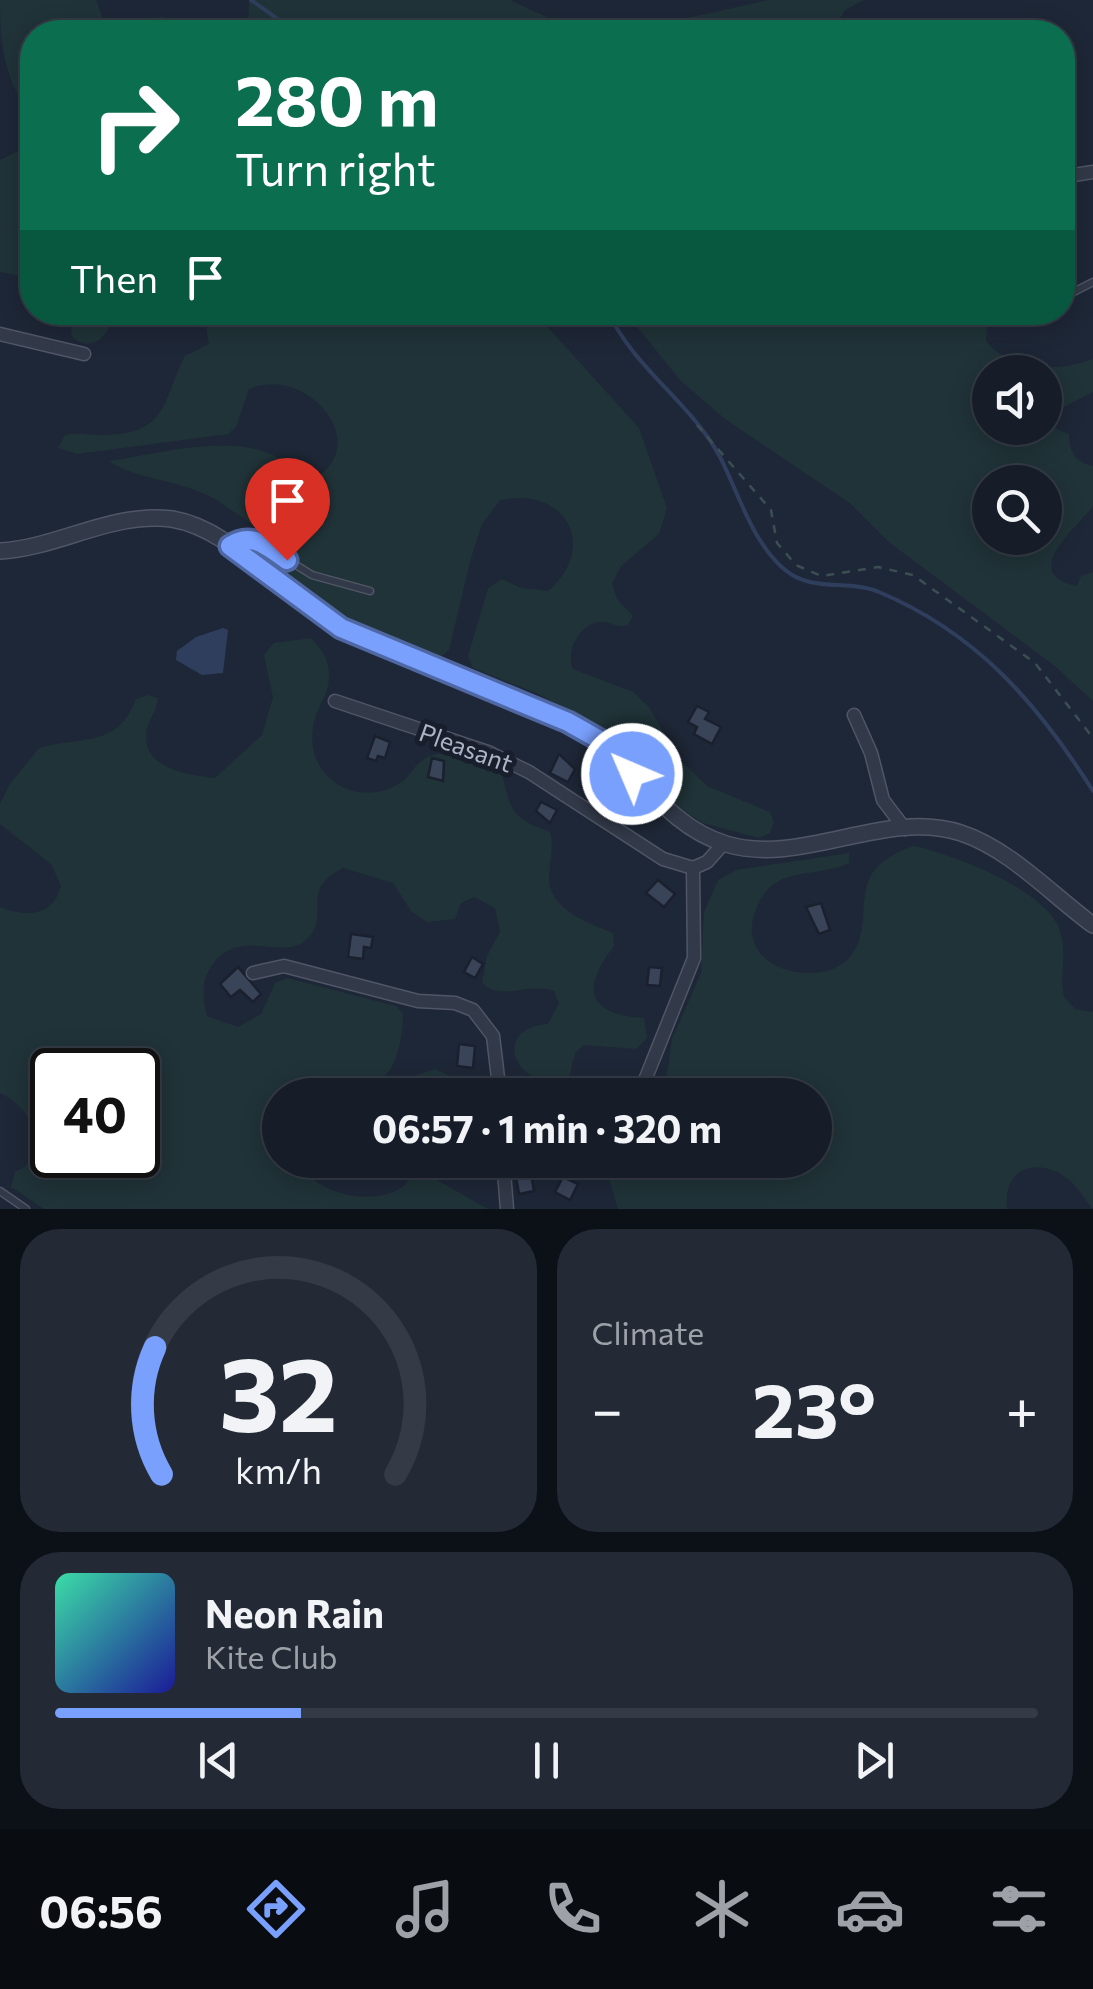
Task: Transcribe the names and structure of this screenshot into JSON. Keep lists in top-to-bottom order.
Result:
{
  "streets": {
    "street": ["Pleasant"]
  },
  "page": {
    "turn": ["280 m", "Turn right"],
    "then": "Then",
    "limit": "40",
    "trip": "06:57 · 1 min · 320 m",
    "tile": "Climate",
    "heat": ["−", "23°", "+"],
    "song": ["Neon Rain", "Kite Club"],
    "tabs": "06:56",
    "gauge": ["32", "km/h"]
  }
}
